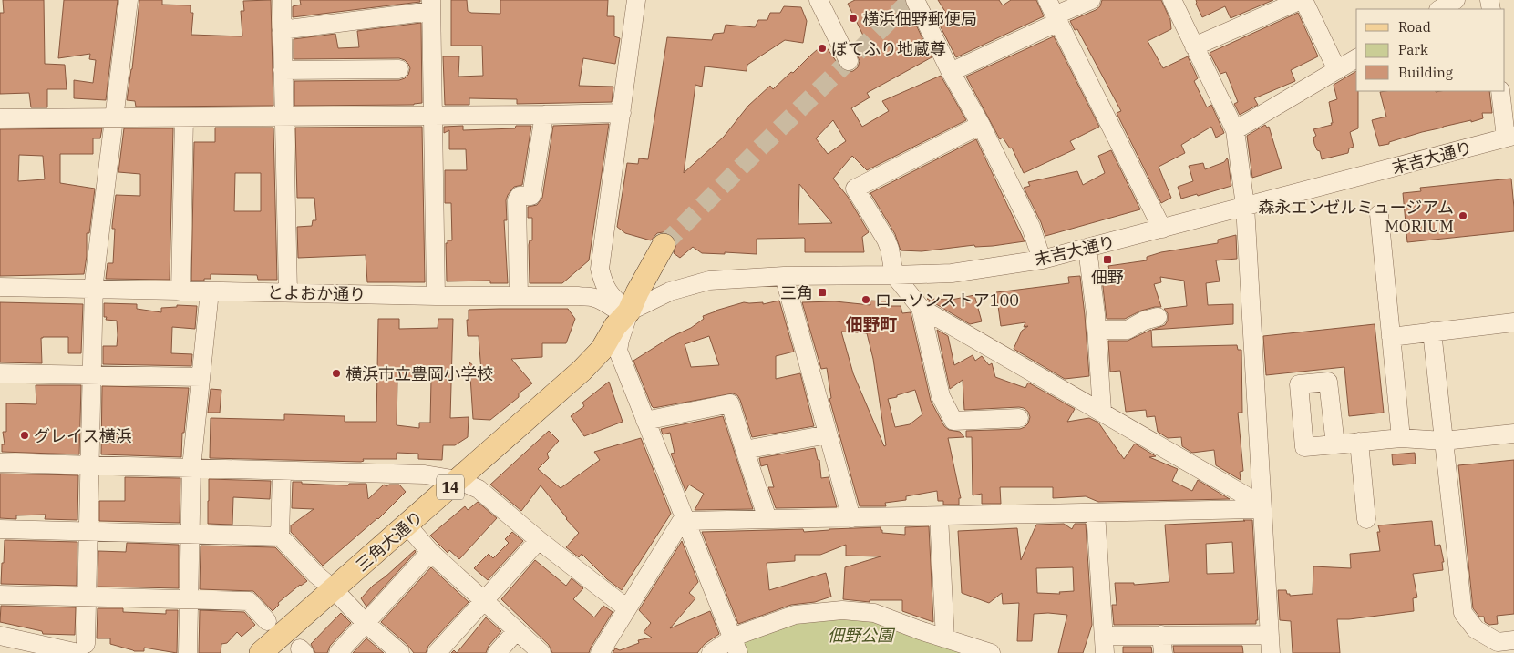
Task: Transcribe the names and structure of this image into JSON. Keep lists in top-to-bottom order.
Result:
{
  "streets": {
    "main road": ["14", "三角大通り"],
    "street": ["末吉大通り", "とよおか通り"]
  },
  "crossings": [
    ["末吉大通り", "とよおか通り"],
    ["末吉大通り", "14"],
    ["末吉大通り", "三角大通り"],
    ["とよおか通り", "14"],
    ["とよおか通り", "三角大通り"],
    ["14", "三角大通り"]
  ],
  "districts": ["佃野町"],
  "parks": ["佃野公園"],
  "places": {
    "other": [
      "横浜佃野郵便局",
      "ぼてふり地蔵尊",
      "森永エンゼルミュージアム MORIUM",
      "ローソンストア100",
      "横浜市立豊岡小学校",
      "グレイス横浜"
    ],
    "transit": ["佃野", "三角"]
  },
  "legend": ["Road", "Park", "Building"]
}
